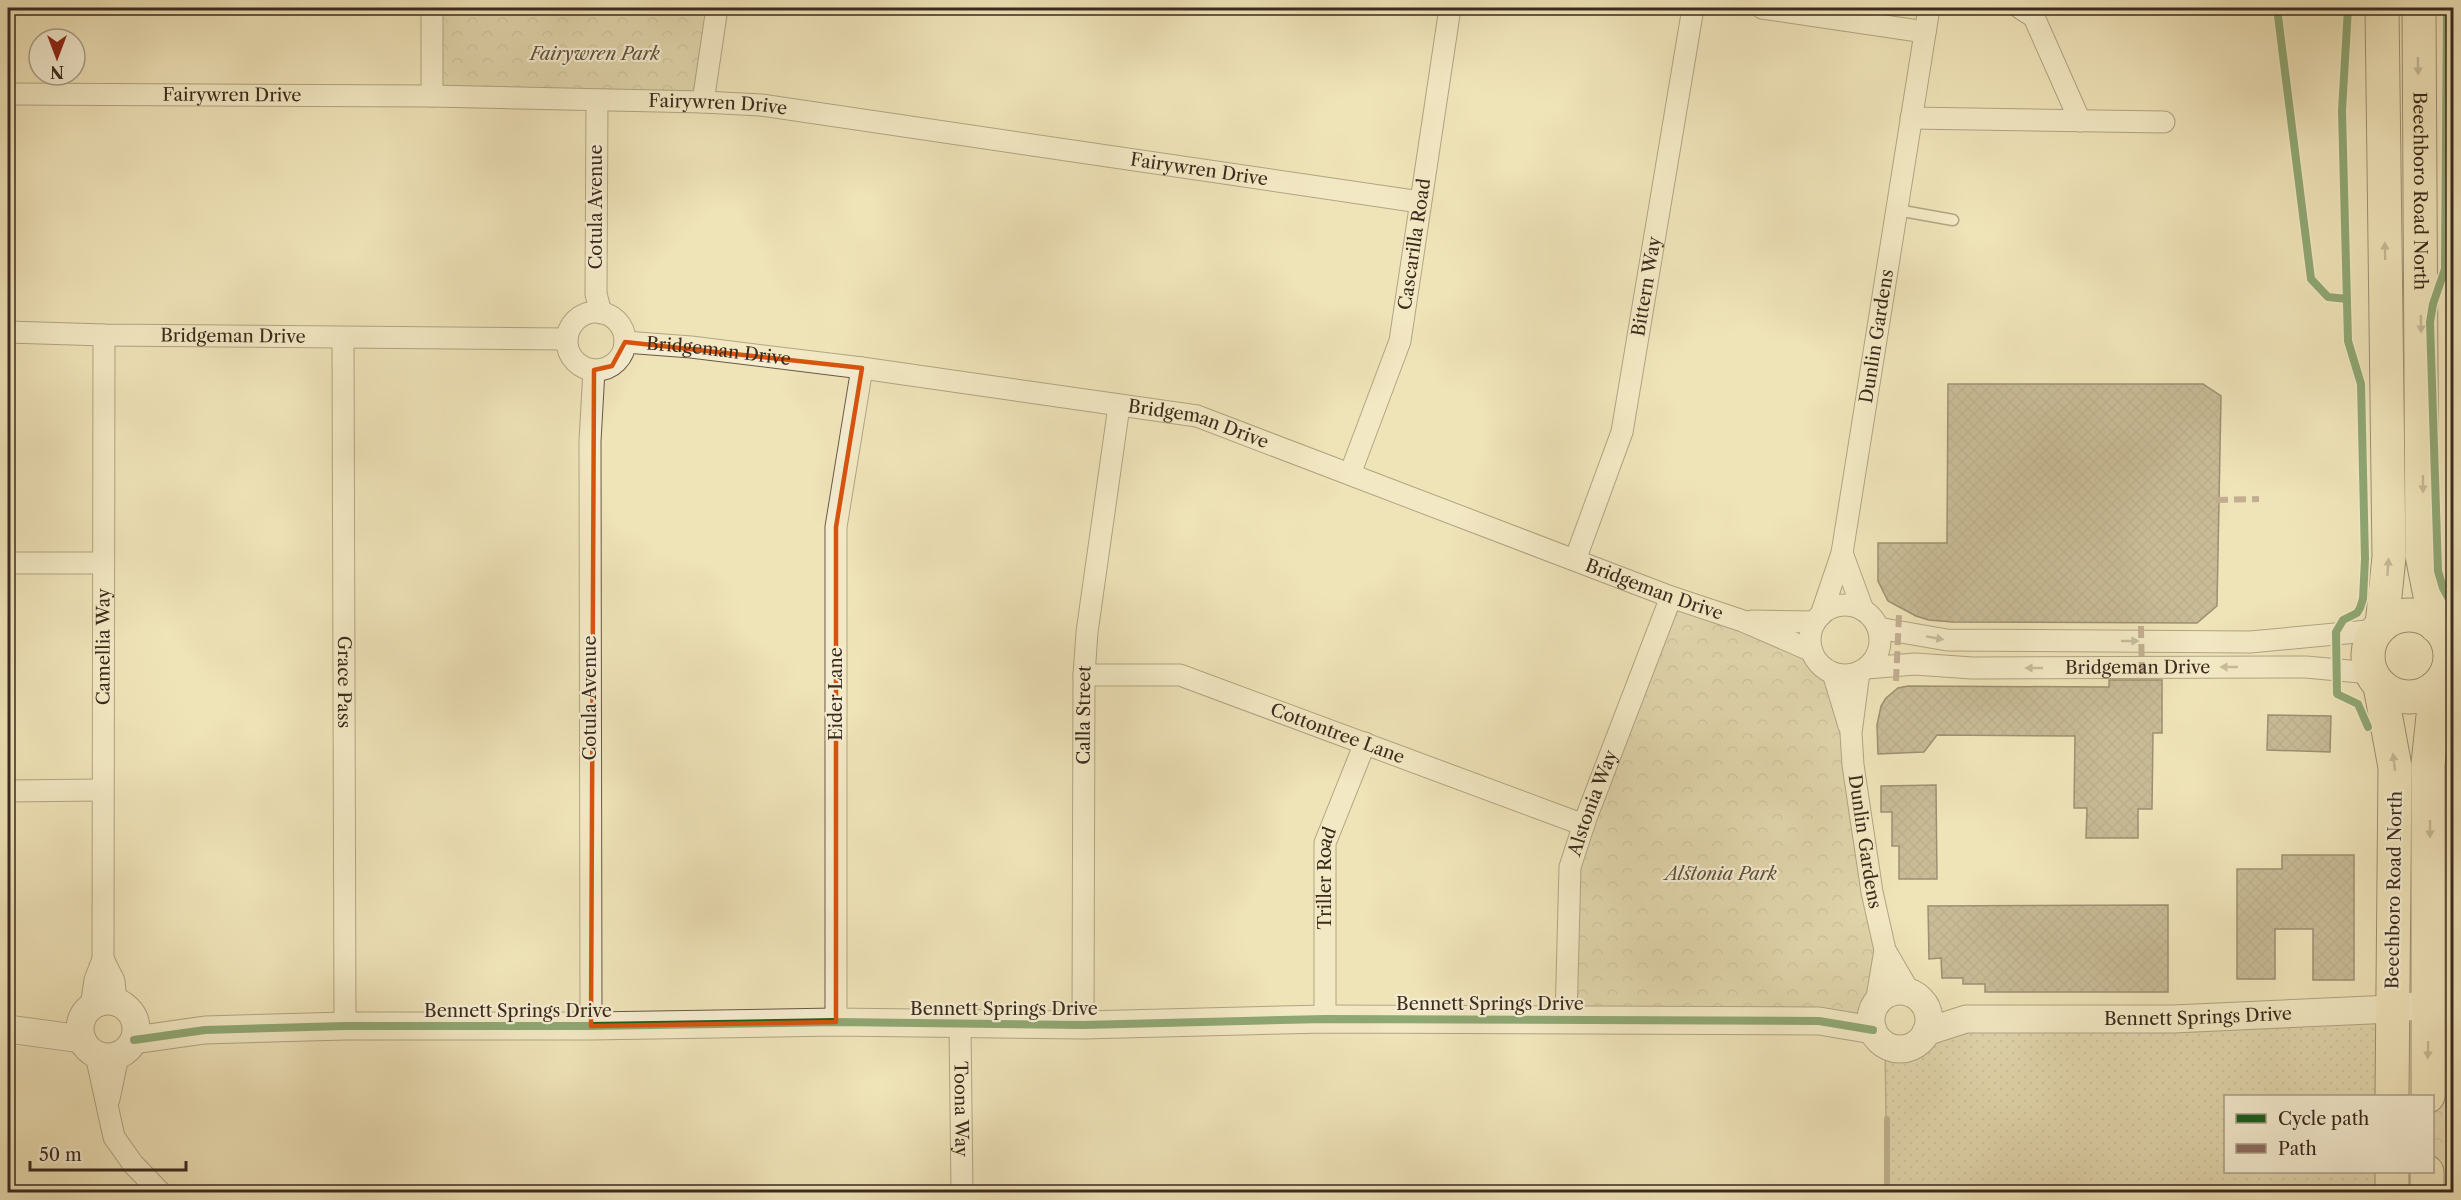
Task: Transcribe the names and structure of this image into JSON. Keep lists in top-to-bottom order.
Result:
{
  "streets": {
    "main road": ["Beechboro Road North"],
    "street": [
      "Fairywren Drive",
      "Cotula Avenue",
      "Cascarilla Road",
      "Bittern Way",
      "Dunlin Gardens",
      "Bridgeman Drive",
      "Camellia Way",
      "Grace Pass",
      "Eider Lane",
      "Calla Street",
      "Cottontree Lane",
      "Alstonia Way",
      "Triller Road",
      "Bennett Springs Drive",
      "Toona Way"
    ]
  },
  "crossings": [
    ["Fairywren Drive", "Cotula Avenue"],
    ["Fairywren Drive", "Cascarilla Road"],
    ["Beechboro Road North", "Bridgeman Drive"],
    ["Beechboro Road North", "Bennett Springs Drive"],
    ["Cotula Avenue", "Bridgeman Drive"],
    ["Cotula Avenue", "Bennett Springs Drive"],
    ["Cascarilla Road", "Bridgeman Drive"],
    ["Bittern Way", "Bridgeman Drive"],
    ["Dunlin Gardens", "Bridgeman Drive"],
    ["Dunlin Gardens", "Bennett Springs Drive"],
    ["Bridgeman Drive", "Camellia Way"],
    ["Bridgeman Drive", "Grace Pass"],
    ["Bridgeman Drive", "Eider Lane"],
    ["Bridgeman Drive", "Calla Street"],
    ["Bridgeman Drive", "Alstonia Way"],
    ["Camellia Way", "Bennett Springs Drive"],
    ["Grace Pass", "Bennett Springs Drive"],
    ["Eider Lane", "Bennett Springs Drive"],
    ["Calla Street", "Cottontree Lane"],
    ["Calla Street", "Bennett Springs Drive"],
    ["Cottontree Lane", "Alstonia Way"],
    ["Cottontree Lane", "Triller Road"],
    ["Alstonia Way", "Bennett Springs Drive"],
    ["Triller Road", "Bennett Springs Drive"],
    ["Bennett Springs Drive", "Toona Way"]
  ],
  "parks": ["Fairywren Park", "Alstonia Park"],
  "legend": ["Cycle path", "Path"],
  "scale_bar": "50 m",
  "north": "bottom"
}
